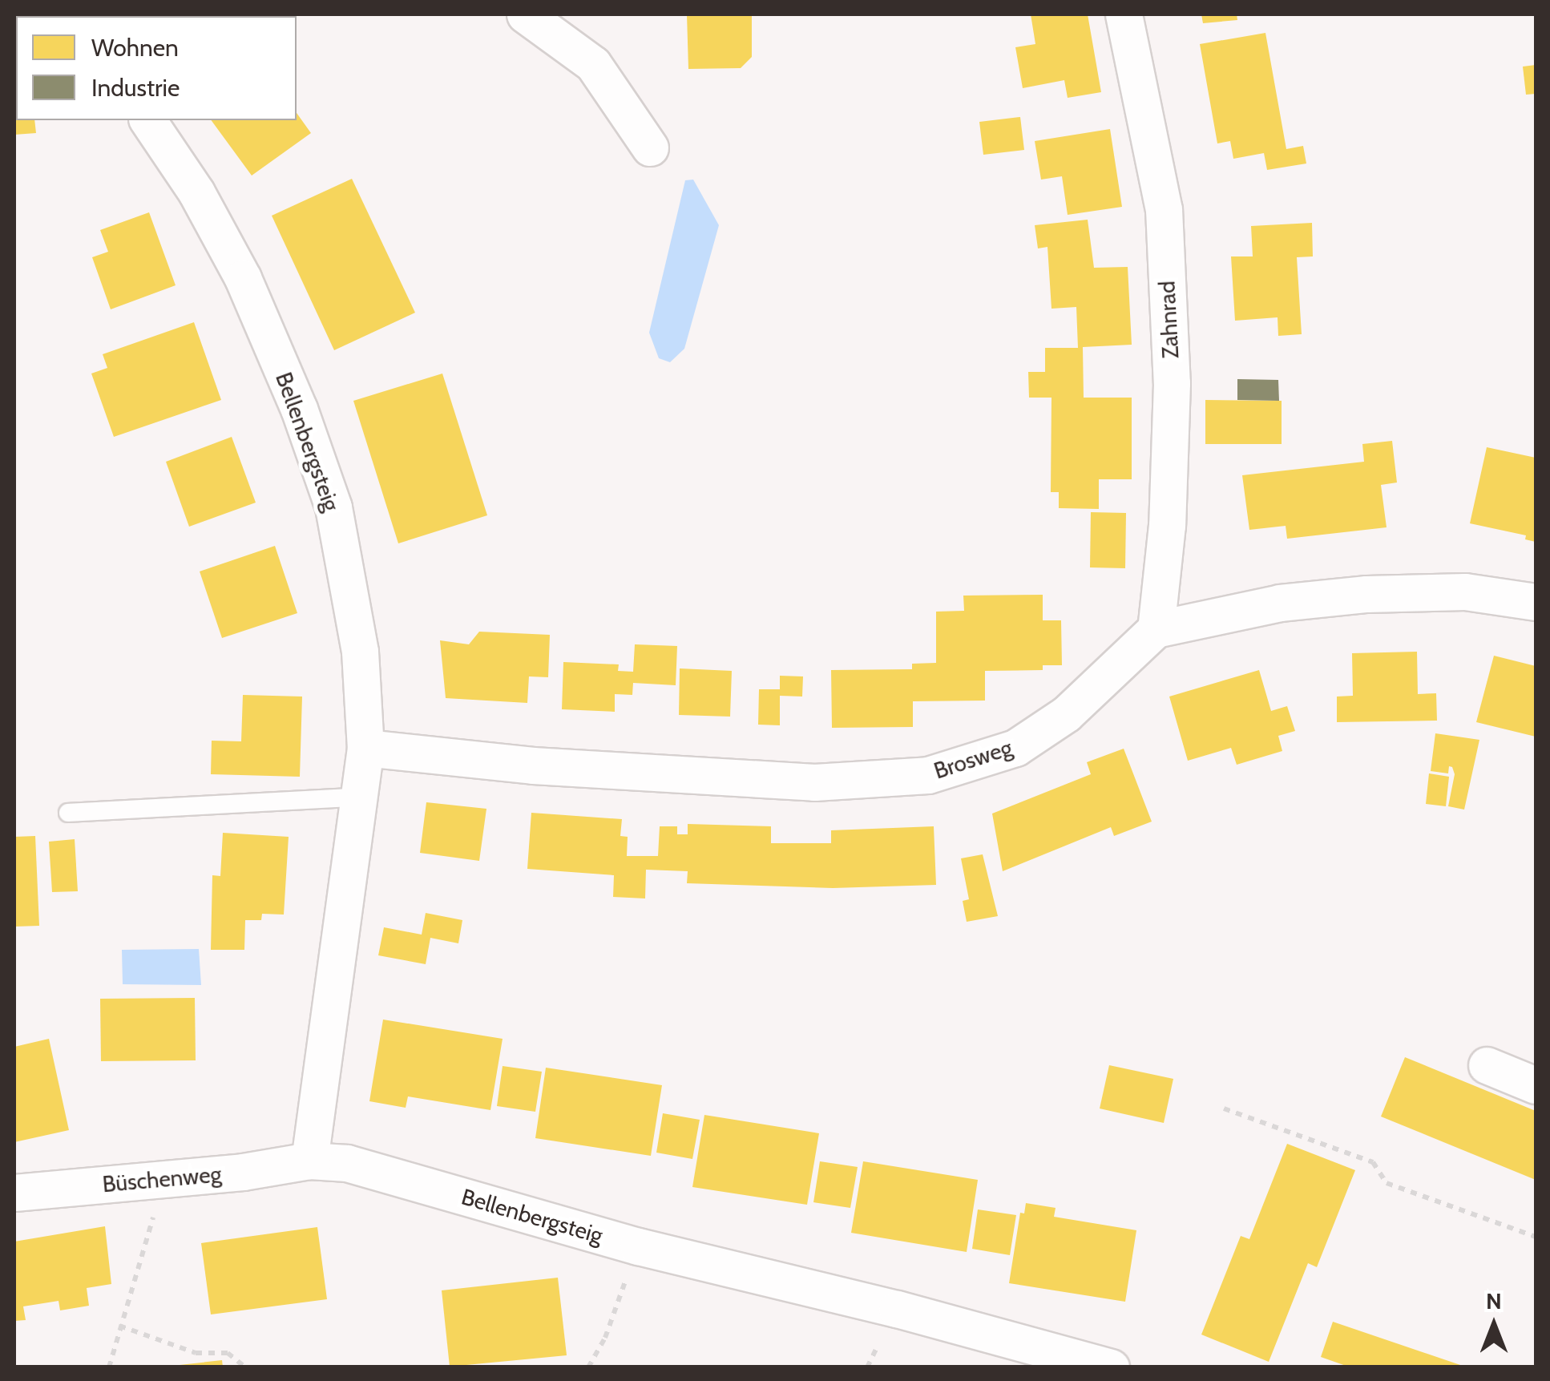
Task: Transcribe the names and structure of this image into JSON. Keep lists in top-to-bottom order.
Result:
{
  "streets": {
    "street": [
      "Zahnrad",
      "Bellenbergsteig",
      "Brosweg",
      "Büschenweg"
    ]
  },
  "crossings": [
    ["Zahnrad", "Brosweg"],
    ["Bellenbergsteig", "Brosweg"],
    ["Bellenbergsteig", "Büschenweg"]
  ],
  "legend": ["Wohnen", "Industrie"],
  "north": "top"
}
